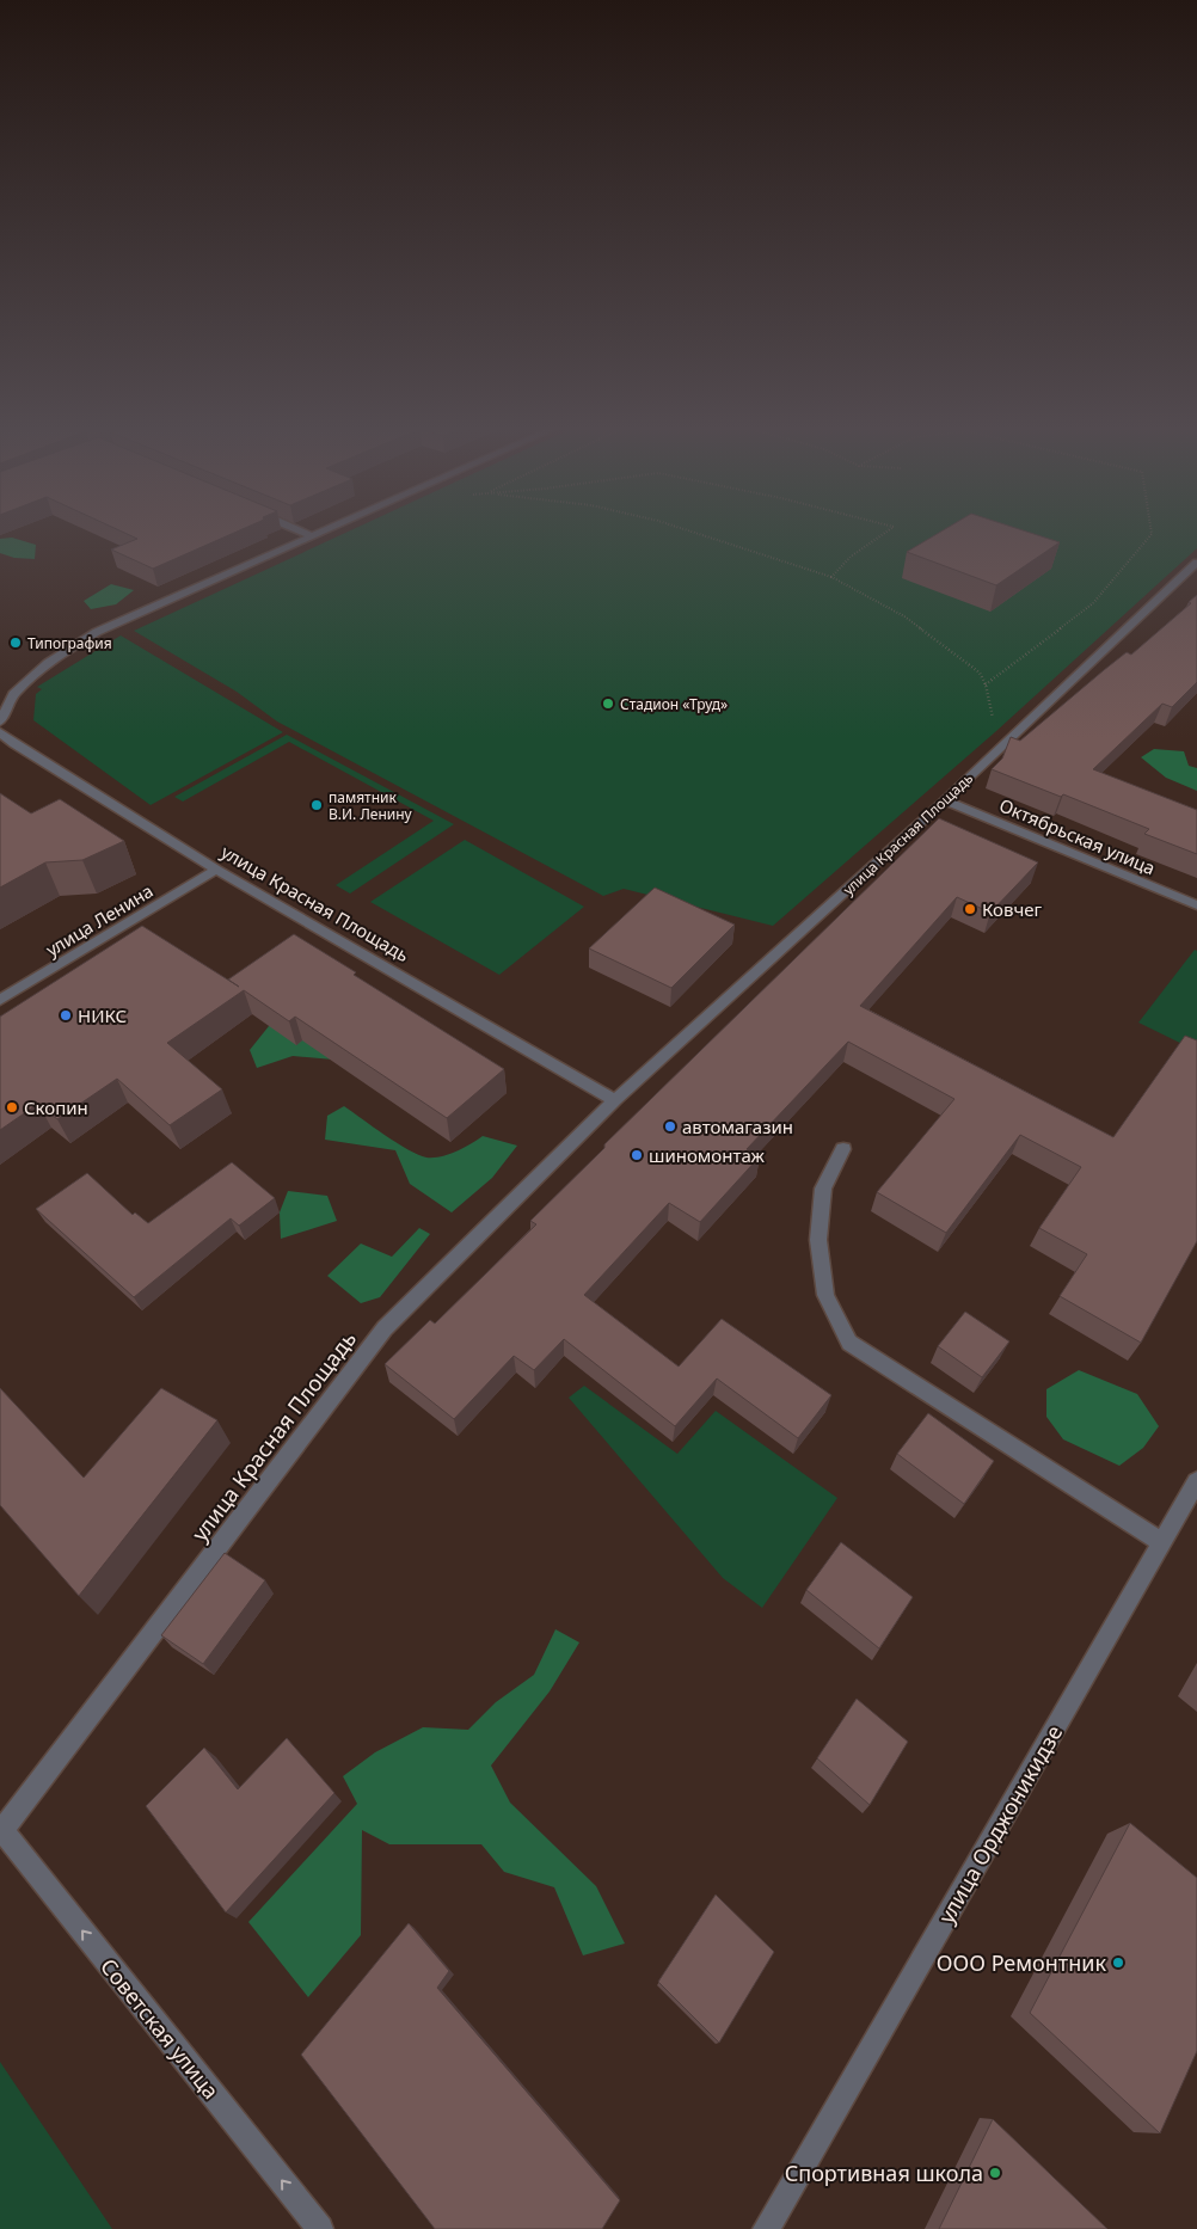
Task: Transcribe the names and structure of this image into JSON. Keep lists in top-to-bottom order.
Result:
{
  "streets": {
    "street": [
      "улица Красная Площадь",
      "Октябрьская улица",
      "улица Ленина",
      "улица Орджоникидзе",
      "Советская улица"
    ]
  },
  "crossings": [
    ["улица Красная Площадь", "Октябрьская улица"],
    ["улица Красная Площадь", "улица Ленина"],
    ["улица Красная Площадь", "Советская улица"]
  ],
  "one_way": ["Советская улица"],
  "places": [
    "Типография",
    "Стадион «Труд»",
    "памятник В.И. Ленину",
    "Ковчег",
    "НИКС",
    "Скопин",
    "автомагазин",
    "шиномонтаж",
    "ООО Ремонтник",
    "Спортивная школа"
  ]
}
